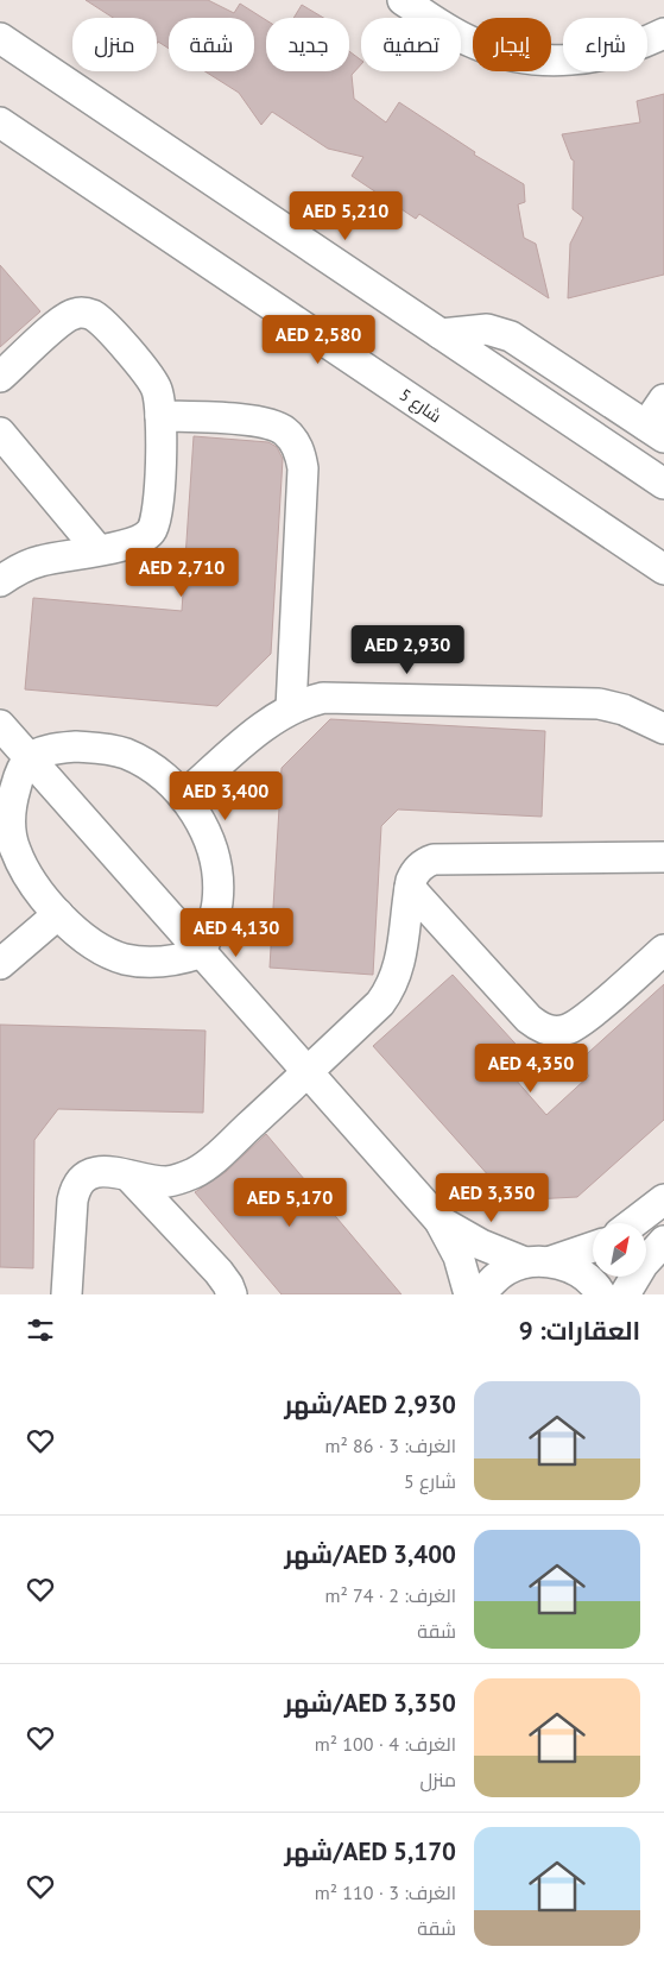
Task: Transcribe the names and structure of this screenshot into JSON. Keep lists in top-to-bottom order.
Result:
{
  "streets": {
    "street": ["شارع 5"]
  },
  "north": "top right",
  "page": {
    "chip": [
      "شراء",
      "إيجار",
      "تصفية",
      "جديد",
      "شقة",
      "منزل"
    ],
    "price": [
      "AED 5,210",
      "AED 2,580",
      "AED 2,710",
      "AED 2,930",
      "AED 3,400",
      "AED 4,130",
      "AED 4,350",
      "AED 3,350",
      "AED 5,170"
    ],
    "heading": "العقارات: 9",
    "list": [
      {
        "name": "AED 2,930/شهر",
        "note": "الغرف: 3 · 86 m² · شارع 5"
      },
      {
        "name": "AED 3,400/شهر",
        "note": "الغرف: 2 · 74 m² · شقة"
      },
      {
        "name": "AED 3,350/شهر",
        "note": "الغرف: 4 · 100 m² · منزل"
      },
      {
        "name": "AED 5,170/شهر",
        "note": "الغرف: 3 · 110 m² · شقة"
      }
    ]
  }
}
